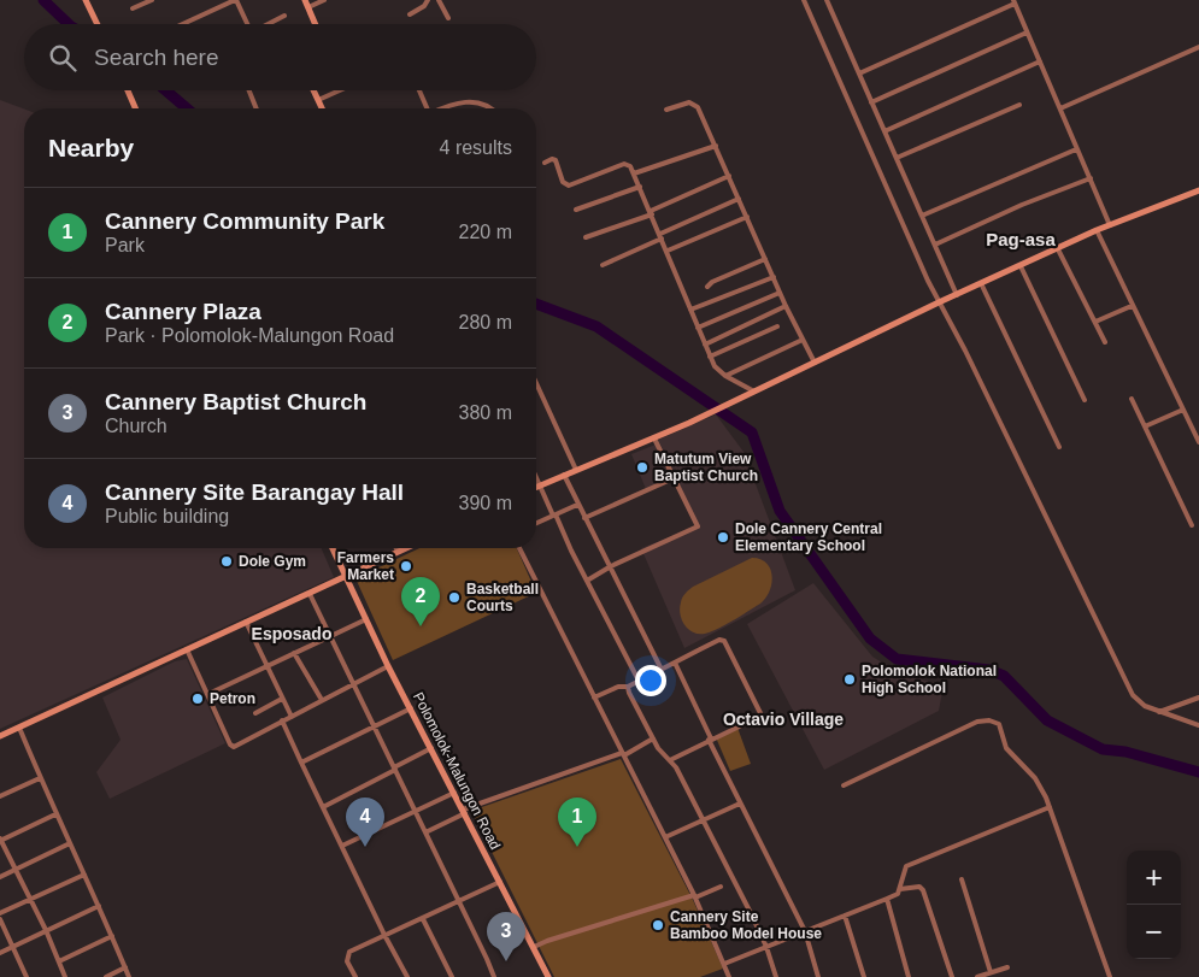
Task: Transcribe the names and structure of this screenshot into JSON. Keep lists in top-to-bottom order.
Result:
{
  "streets": {
    "main road": ["Polomolok-Malungon Road"]
  },
  "districts": ["Pag-asa", "Esposado", "Octavio Village"],
  "places": [
    "Matutum View Baptist Church",
    "Dole Cannery Central Elementary School",
    "Dole Gym",
    "Farmers Market",
    "Basketball Courts",
    "Polomolok National High School",
    "Petron",
    "Cannery Site Bamboo Model House"
  ],
  "page": {
    "search": "Search here",
    "heading": ["Nearby", "4 results"],
    "list": [
      {
        "mark": "1",
        "name": "Cannery Community Park",
        "note": "Park",
        "value": "220 m"
      },
      {
        "mark": "2",
        "name": "Cannery Plaza",
        "note": "Park · Polomolok-Malungon Road",
        "value": "280 m"
      },
      {
        "mark": "3",
        "name": "Cannery Baptist Church",
        "note": "Church",
        "value": "380 m"
      },
      {
        "mark": "4",
        "name": "Cannery Site Barangay Hall",
        "note": "Public building",
        "value": "390 m"
      }
    ],
    "pins": [
      "2",
      "1",
      "4",
      "3"
    ],
    "map_buttons": ["+", "−"]
  }
}
